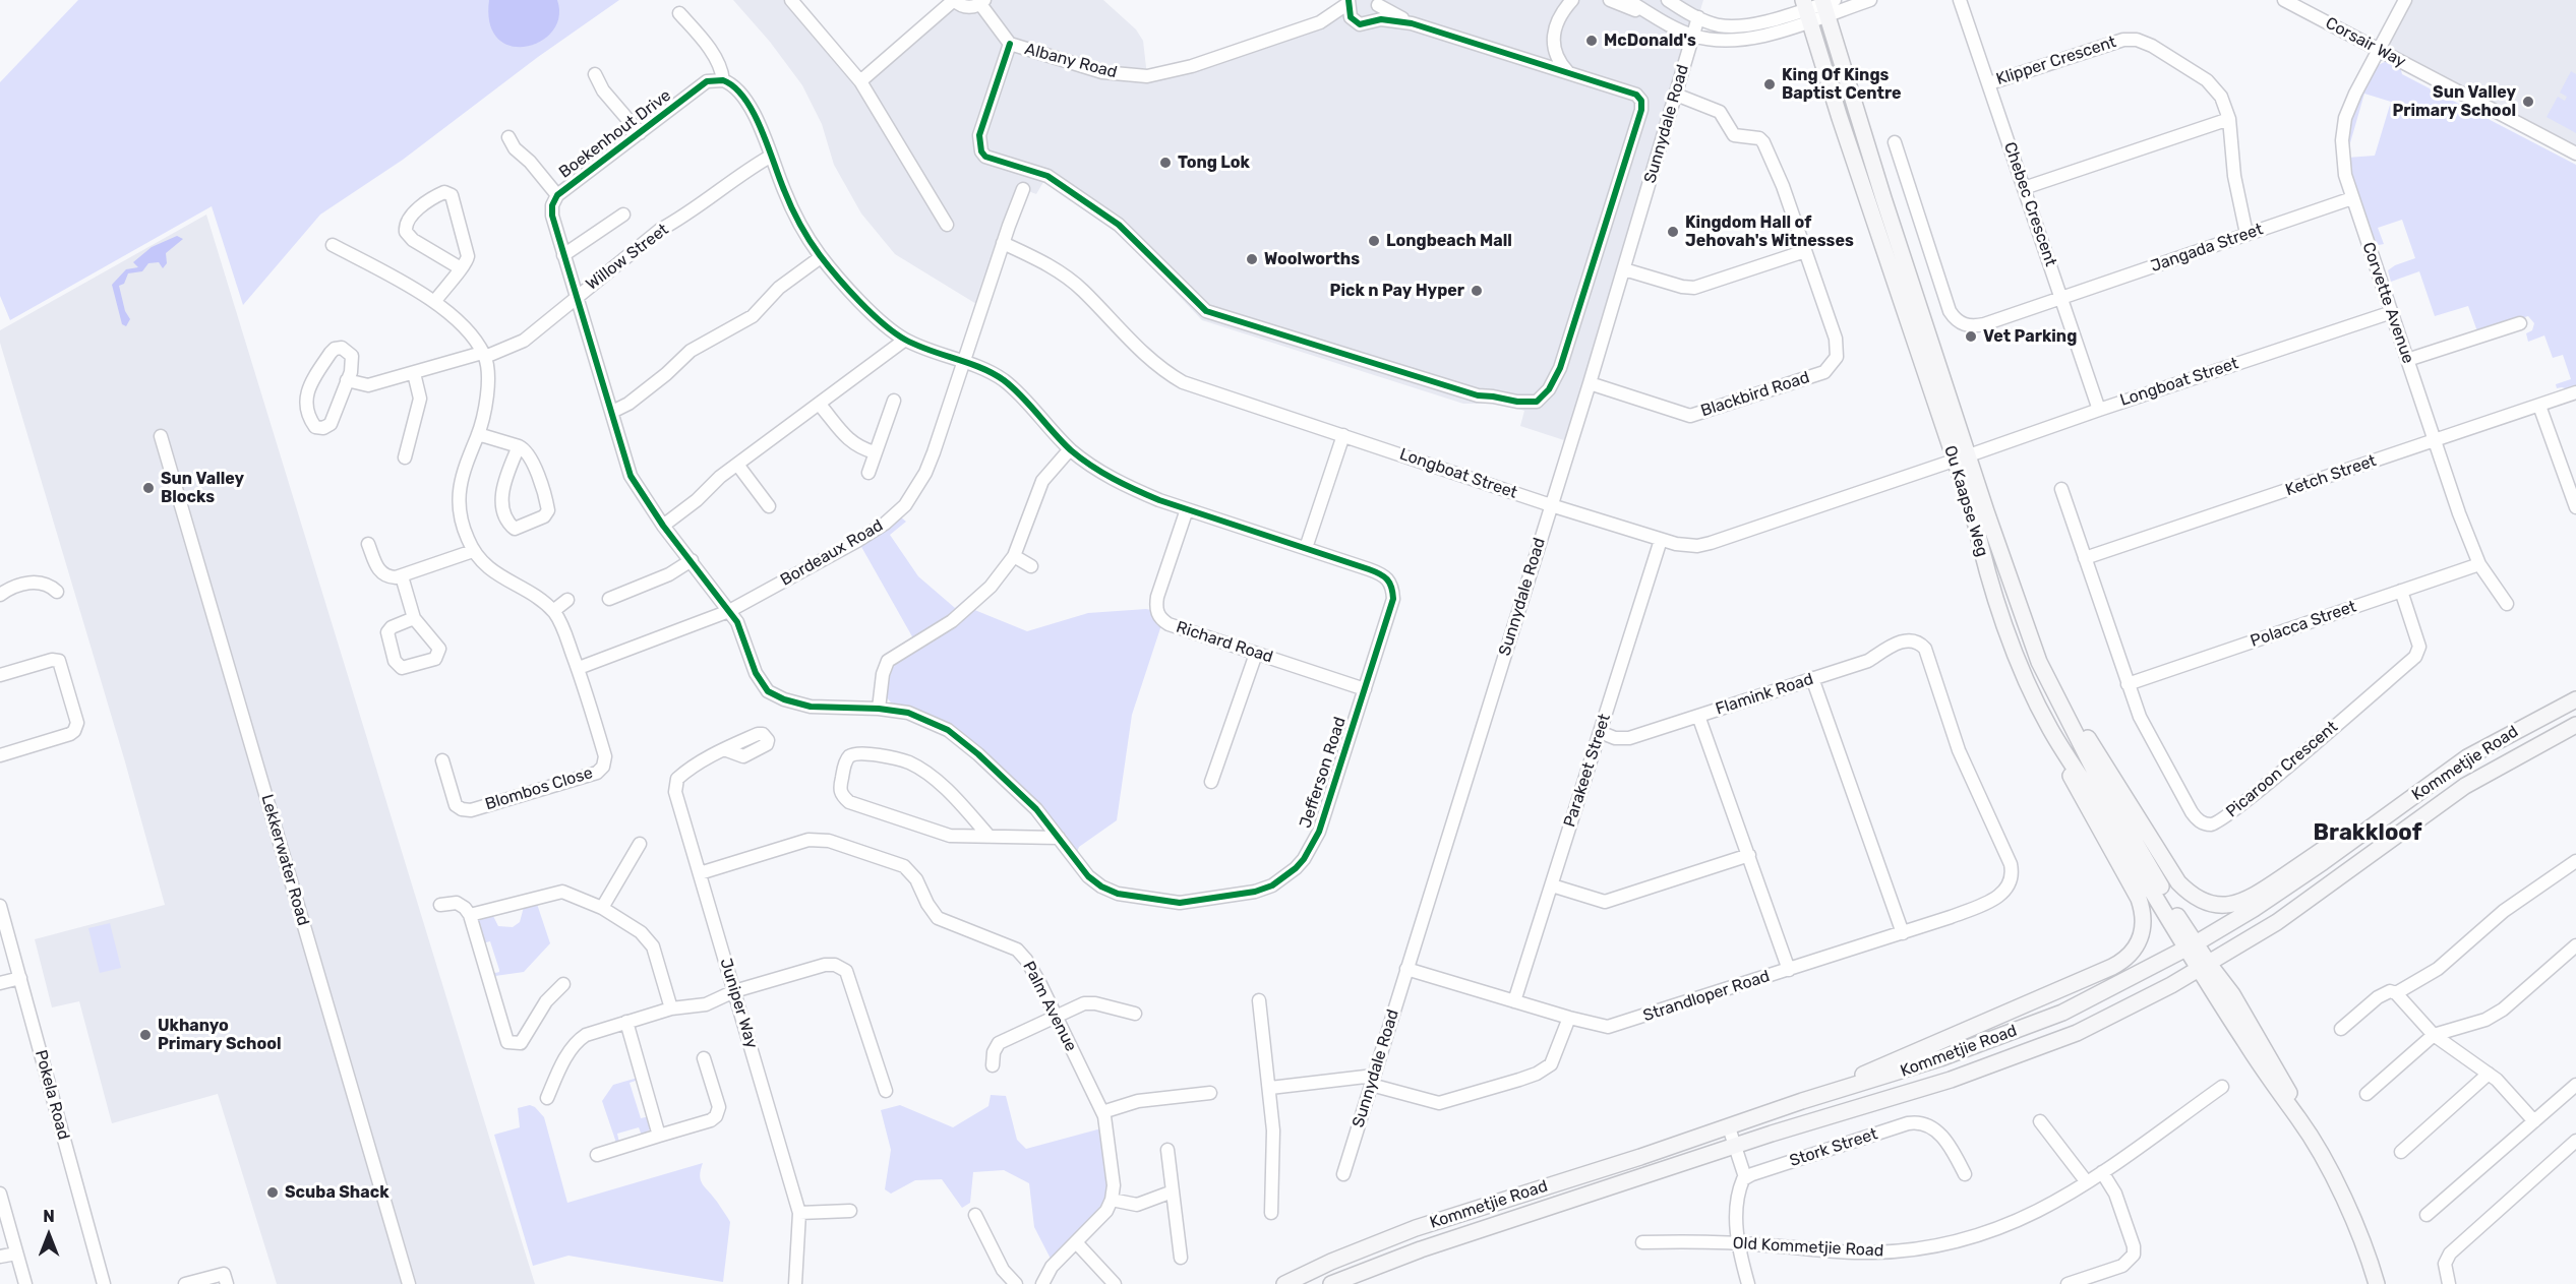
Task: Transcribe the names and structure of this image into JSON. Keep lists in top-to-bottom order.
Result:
{
  "streets": {
    "main road": ["Ou Kaapse Weg", "Kommetjie Road"],
    "street": [
      "Corsair Way",
      "Albany Road",
      "Klipper Crescent",
      "Sunnydale Road",
      "Boekenhout Drive",
      "Chebec Crescent",
      "Jangada Street",
      "Willow Street",
      "Corvette Avenue",
      "Longboat Street",
      "Blackbird Road",
      "Ketch Street",
      "Bordeaux Road",
      "Polacca Street",
      "Richard Road",
      "Flamink Road",
      "Picaroon Crescent",
      "Parakeet Street",
      "Jefferson Road",
      "Blombos Close",
      "Lekkerwater Road",
      "Strandloper Road",
      "Juniper Way",
      "Palm Avenue",
      "Pokela Road",
      "Stork Street",
      "Old Kommetjie Road"
    ]
  },
  "crossings": [
    ["Corsair Way", "Corvette Avenue"],
    ["Klipper Crescent", "Chebec Crescent"],
    ["Klipper Crescent", "Jangada Street"],
    ["Sunnydale Road", "Longboat Street"],
    ["Sunnydale Road", "Blackbird Road"],
    ["Sunnydale Road", "Strandloper Road"],
    ["Boekenhout Drive", "Willow Street"],
    ["Boekenhout Drive", "Bordeaux Road"],
    ["Boekenhout Drive", "Jefferson Road"],
    ["Chebec Crescent", "Jangada Street"],
    ["Chebec Crescent", "Longboat Street"],
    ["Jangada Street", "Corvette Avenue"],
    ["Corvette Avenue", "Longboat Street"],
    ["Corvette Avenue", "Ketch Street"],
    ["Corvette Avenue", "Polacca Street"],
    ["Longboat Street", "Ou Kaapse Weg"],
    ["Longboat Street", "Bordeaux Road"],
    ["Longboat Street", "Parakeet Street"],
    ["Ketch Street", "Picaroon Crescent"],
    ["Ou Kaapse Weg", "Kommetjie Road"],
    ["Bordeaux Road", "Jefferson Road"],
    ["Bordeaux Road", "Blombos Close"],
    ["Polacca Street", "Picaroon Crescent"],
    ["Richard Road", "Jefferson Road"],
    ["Flamink Road", "Parakeet Street"],
    ["Flamink Road", "Strandloper Road"],
    ["Parakeet Street", "Strandloper Road"],
    ["Juniper Way", "Palm Avenue"]
  ],
  "districts": ["Brakkloof"],
  "places": [
    "McDonald's",
    "King Of Kings Baptist Centre",
    "Sun Valley Primary School",
    "Tong Lok",
    "Kingdom Hall of Jehovah's Witnesses",
    "Longbeach Mall",
    "Woolworths",
    "Pick n Pay Hyper",
    "Vet Parking",
    "Sun Valley Blocks",
    "Ukhanyo Primary School",
    "Scuba Shack"
  ],
  "north": "top"
}
